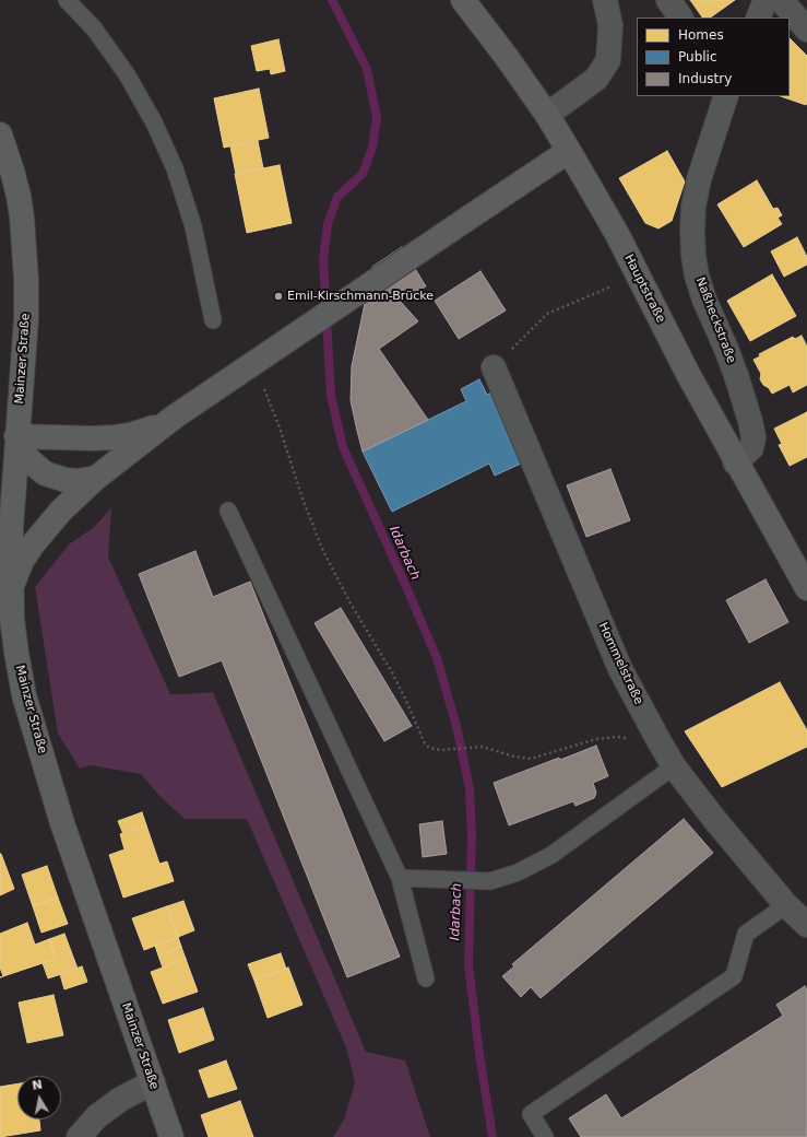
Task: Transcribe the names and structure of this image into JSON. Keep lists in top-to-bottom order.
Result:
{
  "streets": {
    "main road": ["Hauptstraße", "Mainzer Straße"],
    "street": ["Naßheckstraße", "Hommelstraße"]
  },
  "crossings": [
    ["Hauptstraße", "Naßheckstraße"]
  ],
  "water": ["Idarbach"],
  "places": ["Emil-Kirschmann-Brücke"],
  "legend": ["Homes", "Public", "Industry"],
  "north": "top"
}
